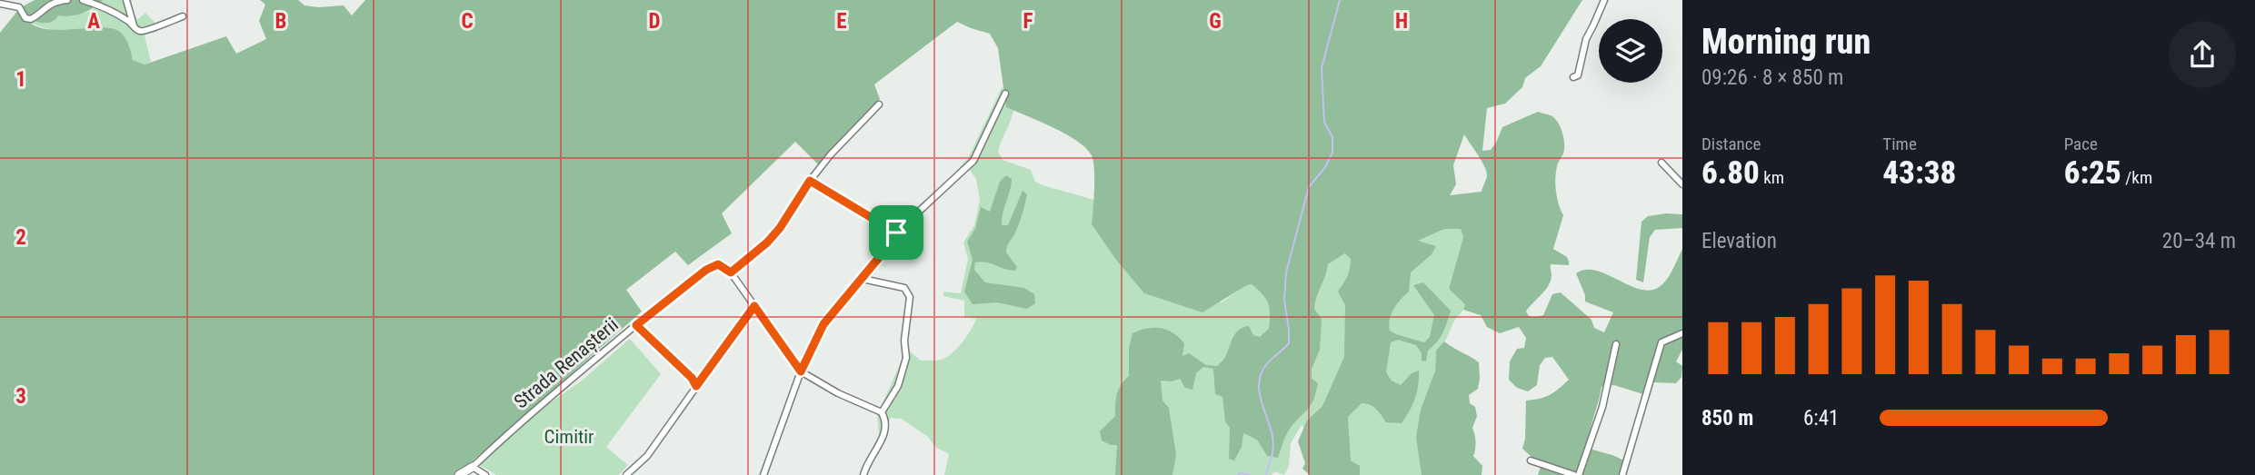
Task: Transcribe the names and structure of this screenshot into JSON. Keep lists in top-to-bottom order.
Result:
{
  "streets": {
    "street": ["Strada Renașterii"]
  },
  "parks": ["Cimitir"],
  "page": {
    "heading": ["Morning run", "09:26 · 8 × 850 m"],
    "stats": [
      ["Distance", "6.80 km"],
      ["Time", "43:38"],
      ["Pace", "6:25 /km"]
    ],
    "chart": ["Elevation", "20–34 m"],
    "list": [
      {
        "name": "850 m",
        "note": "6:41"
      }
    ]
  },
  "grid": {
    "columns": [
      "A",
      "B",
      "C",
      "D",
      "E",
      "F",
      "G",
      "H"
    ],
    "rows": ["1", "2", "3"]
  }
}
